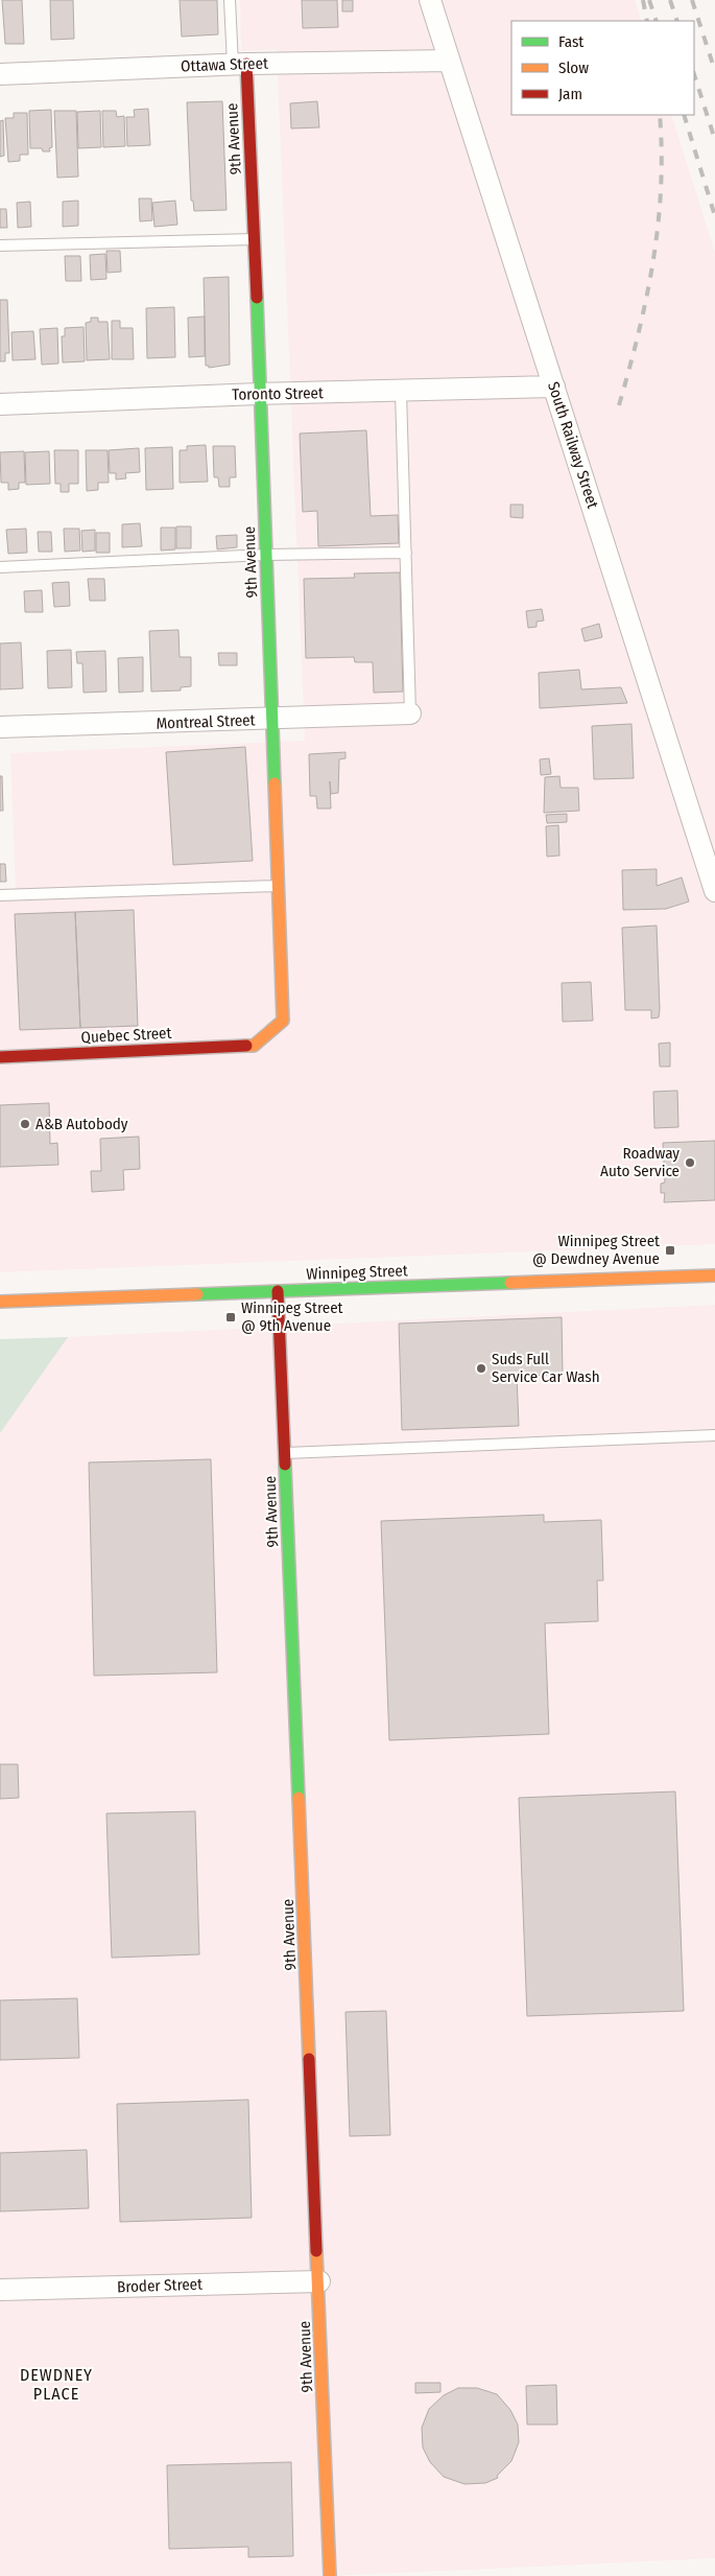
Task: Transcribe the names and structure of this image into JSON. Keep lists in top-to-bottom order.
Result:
{
  "streets": {
    "street": [
      "Ottawa Street",
      "9th Avenue",
      "Toronto Street",
      "South Railway Street",
      "Montreal Street",
      "Quebec Street",
      "Winnipeg Street",
      "Broder Street"
    ]
  },
  "crossings": [
    ["Ottawa Street", "9th Avenue"],
    ["Ottawa Street", "South Railway Street"],
    ["9th Avenue", "Toronto Street"],
    ["9th Avenue", "Montreal Street"],
    ["9th Avenue", "Quebec Street"],
    ["9th Avenue", "Winnipeg Street"],
    ["9th Avenue", "Broder Street"],
    ["Toronto Street", "South Railway Street"]
  ],
  "districts": ["DEWDNEY PLACE"],
  "places": {
    "other": ["A&B Autobody", "Roadway Auto Service", "Suds Full Service Car Wash"],
    "transit": ["Winnipeg Street @ Dewdney Avenue", "Winnipeg Street @ 9th Avenue"]
  },
  "legend": ["Fast", "Slow", "Jam"]
}
